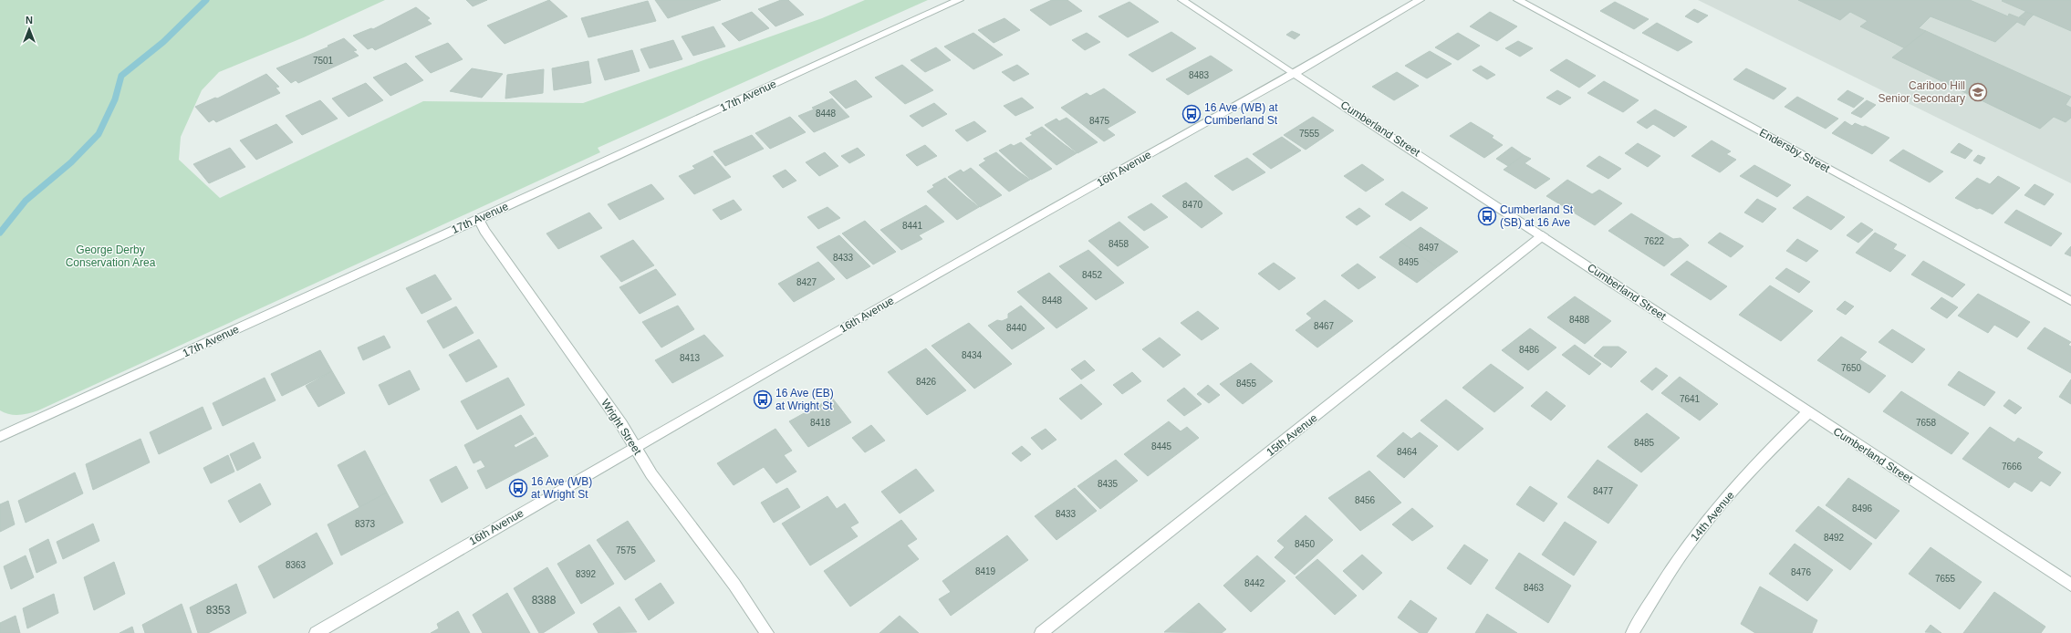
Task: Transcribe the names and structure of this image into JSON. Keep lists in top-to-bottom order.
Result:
{
  "streets": {
    "street": [
      "17th Avenue",
      "Cumberland Street",
      "Endersby Street",
      "16th Avenue",
      "Wright Street",
      "15th Avenue",
      "14th Avenue"
    ]
  },
  "crossings": [
    ["17th Avenue", "Wright Street"],
    ["Cumberland Street", "16th Avenue"],
    ["Cumberland Street", "15th Avenue"],
    ["Cumberland Street", "14th Avenue"],
    ["16th Avenue", "Wright Street"]
  ],
  "parks": ["George Derby Conservation Area"],
  "places": {
    "school or university": ["Cariboo Hill Senior Secondary"],
    "bus stop": [
      "16 Ave (WB) at Cumberland St",
      "Cumberland St (SB) at 16 Ave",
      "16 Ave (EB) at Wright St",
      "16 Ave (WB) at Wright St"
    ]
  },
  "house_numbers": [
    "7501",
    "8483",
    "8448",
    "8475",
    "7555",
    "8470",
    "8441",
    "7622",
    "8458",
    "8497",
    "8433",
    "8495",
    "8452",
    "8427",
    "8448",
    "8488",
    "8467",
    "8440",
    "8486",
    "8434",
    "8413",
    "7650",
    "8426",
    "8455",
    "7641",
    "8418",
    "7658",
    "8485",
    "8445",
    "8464",
    "7666",
    "8435",
    "8477",
    "8456",
    "8496",
    "8433",
    "8373",
    "8492",
    "8450",
    "7575",
    "8363",
    "8419",
    "8476",
    "8392",
    "7655",
    "8442",
    "8463",
    "8388",
    "8353"
  ],
  "north": "top"
}
